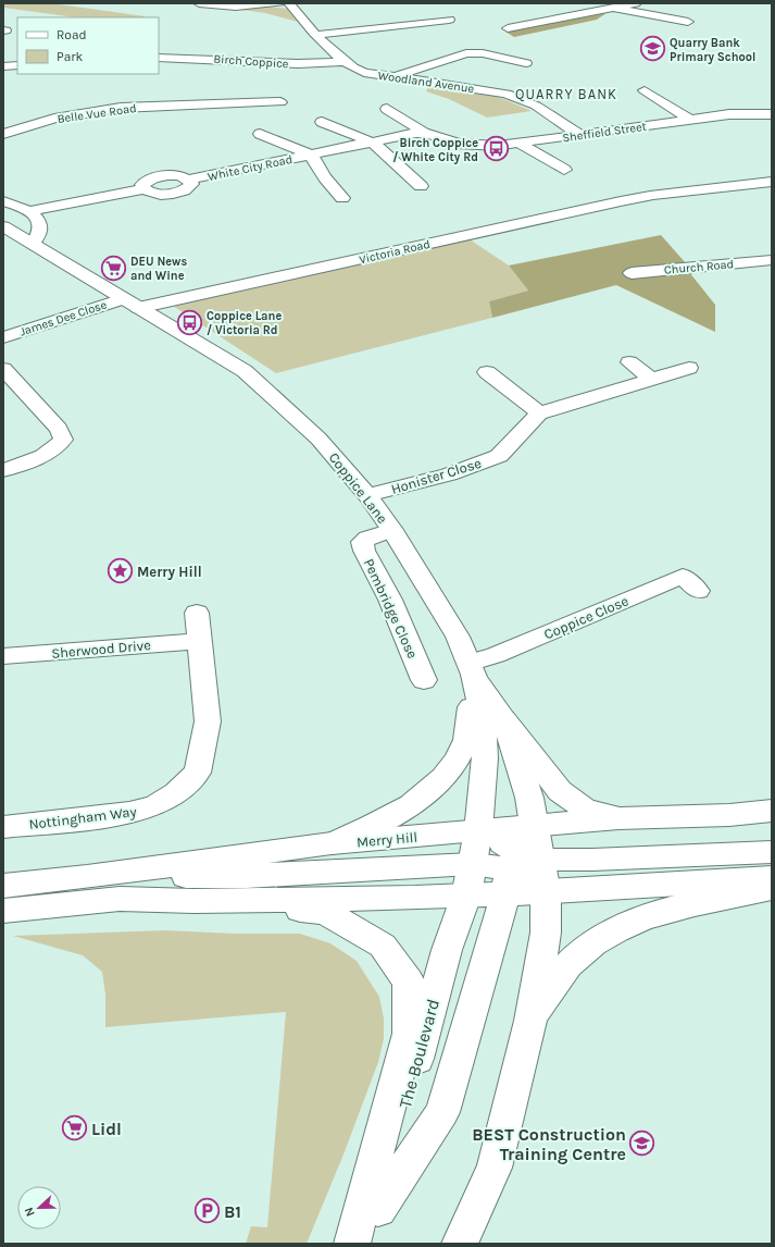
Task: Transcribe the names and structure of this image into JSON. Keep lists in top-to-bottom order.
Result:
{
  "streets": {
    "main road": [
      "Birch Coppice",
      "Woodland Avenue",
      "Belle Vue Road",
      "Sheffield Street",
      "White City Road",
      "Victoria Road",
      "Church Road",
      "James Dee Close",
      "Honister Close",
      "Coppice Lane",
      "Pembridge Close",
      "Coppice Close",
      "Sherwood Drive",
      "Nottingham Way",
      "Merry Hill",
      "The Boulevard"
    ]
  },
  "crossings": [
    ["Birch Coppice", "Woodland Avenue"],
    ["Woodland Avenue", "Sheffield Street"],
    ["Sheffield Street", "White City Road"],
    ["Victoria Road", "James Dee Close"],
    ["Victoria Road", "Coppice Lane"],
    ["James Dee Close", "Coppice Lane"],
    ["Honister Close", "Coppice Lane"],
    ["Coppice Lane", "Pembridge Close"],
    ["Coppice Lane", "Coppice Close"],
    ["Coppice Lane", "Merry Hill"],
    ["Coppice Lane", "The Boulevard"],
    ["Sherwood Drive", "Nottingham Way"]
  ],
  "districts": ["QUARRY BANK"],
  "places": {
    "school or university": ["Quarry Bank Primary School", "BEST Construction Training Centre"],
    "bus stop": ["Birch Coppice / White City Rd", "Coppice Lane / Victoria Rd"],
    "supermarket": ["DEU News and Wine", "Lidl"],
    "place": ["Merry Hill"],
    "parking": ["B1"]
  },
  "legend": ["Road", "Park"],
  "north": "left"
}
